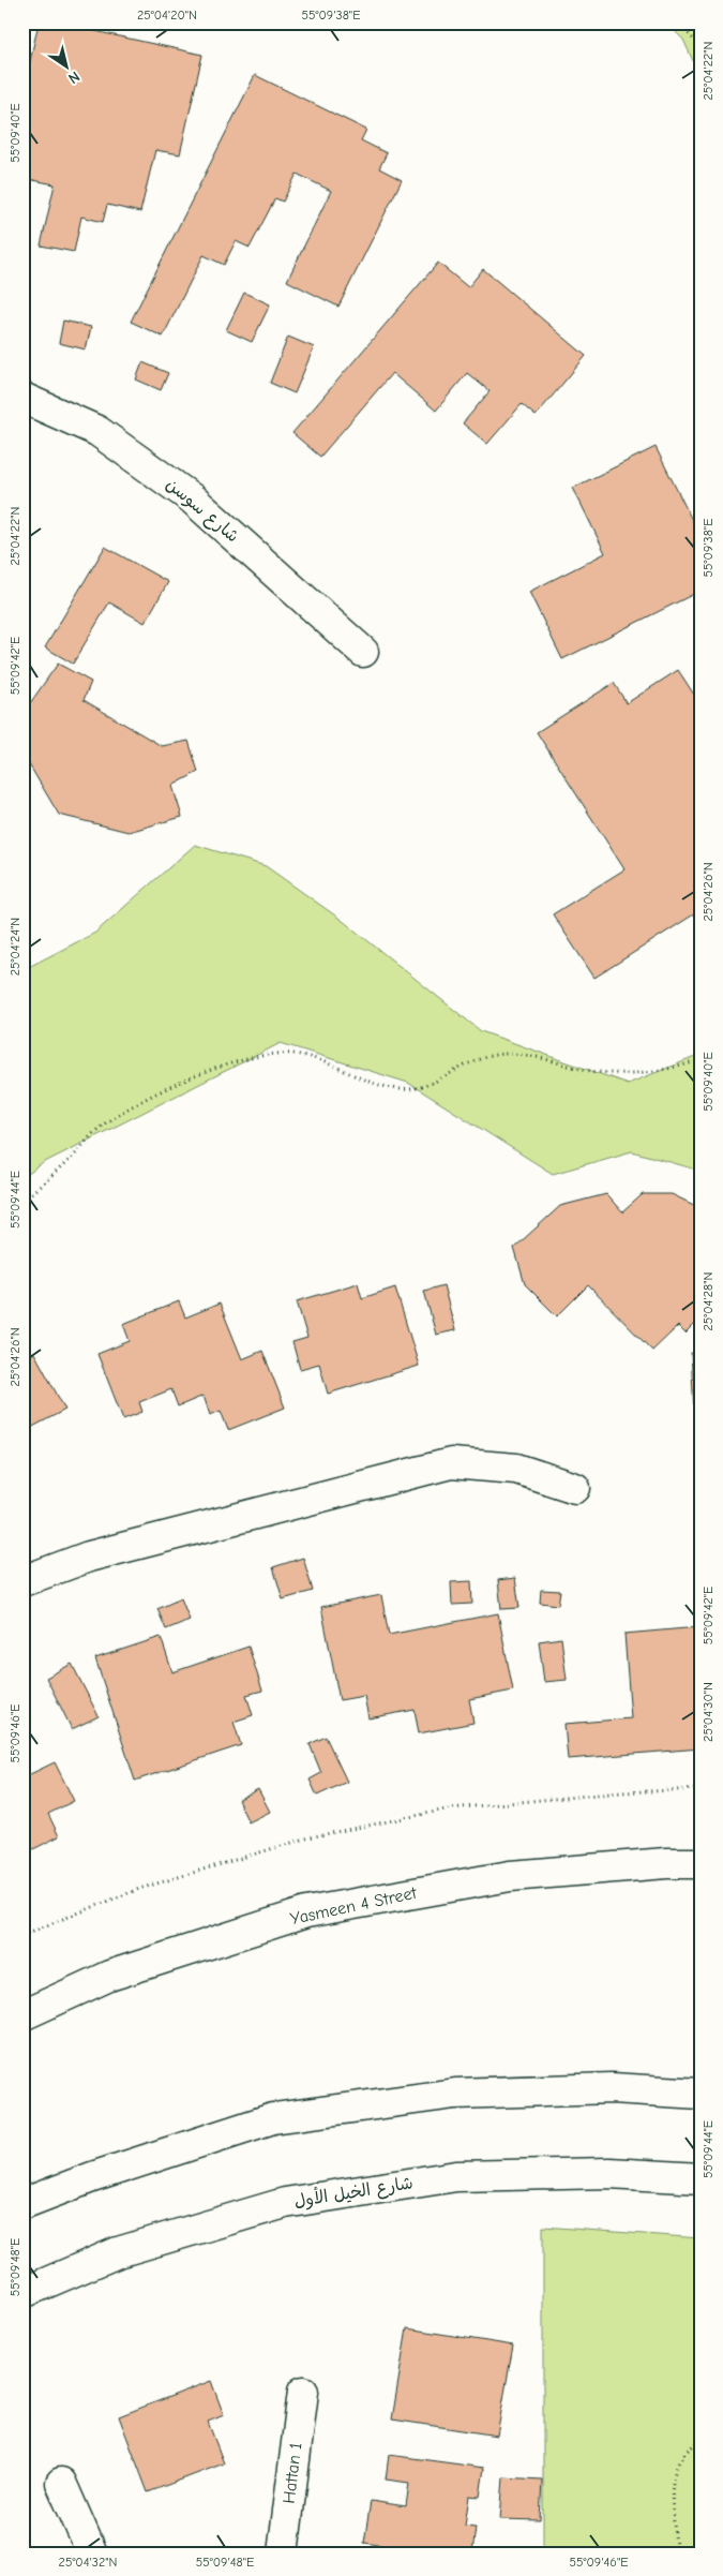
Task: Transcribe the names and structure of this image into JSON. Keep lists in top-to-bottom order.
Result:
{
  "streets": {
    "street": [
      "شارع سوسن",
      "Yasmeen 4 Street",
      "شارع الخيل الأول",
      "Hattan 1"
    ]
  },
  "north": "bottom right",
  "coordinates": [
    "25°04'20\"N",
    "55°09'38\"E",
    "25°04'22\"N",
    "55°09'40\"E",
    "55°09'42\"E",
    "25°04'26\"N",
    "25°04'24\"N",
    "55°09'44\"E",
    "25°04'28\"N",
    "25°04'30\"N",
    "55°09'46\"E",
    "55°09'48\"E",
    "25°04'32\"N"
  ]
}
